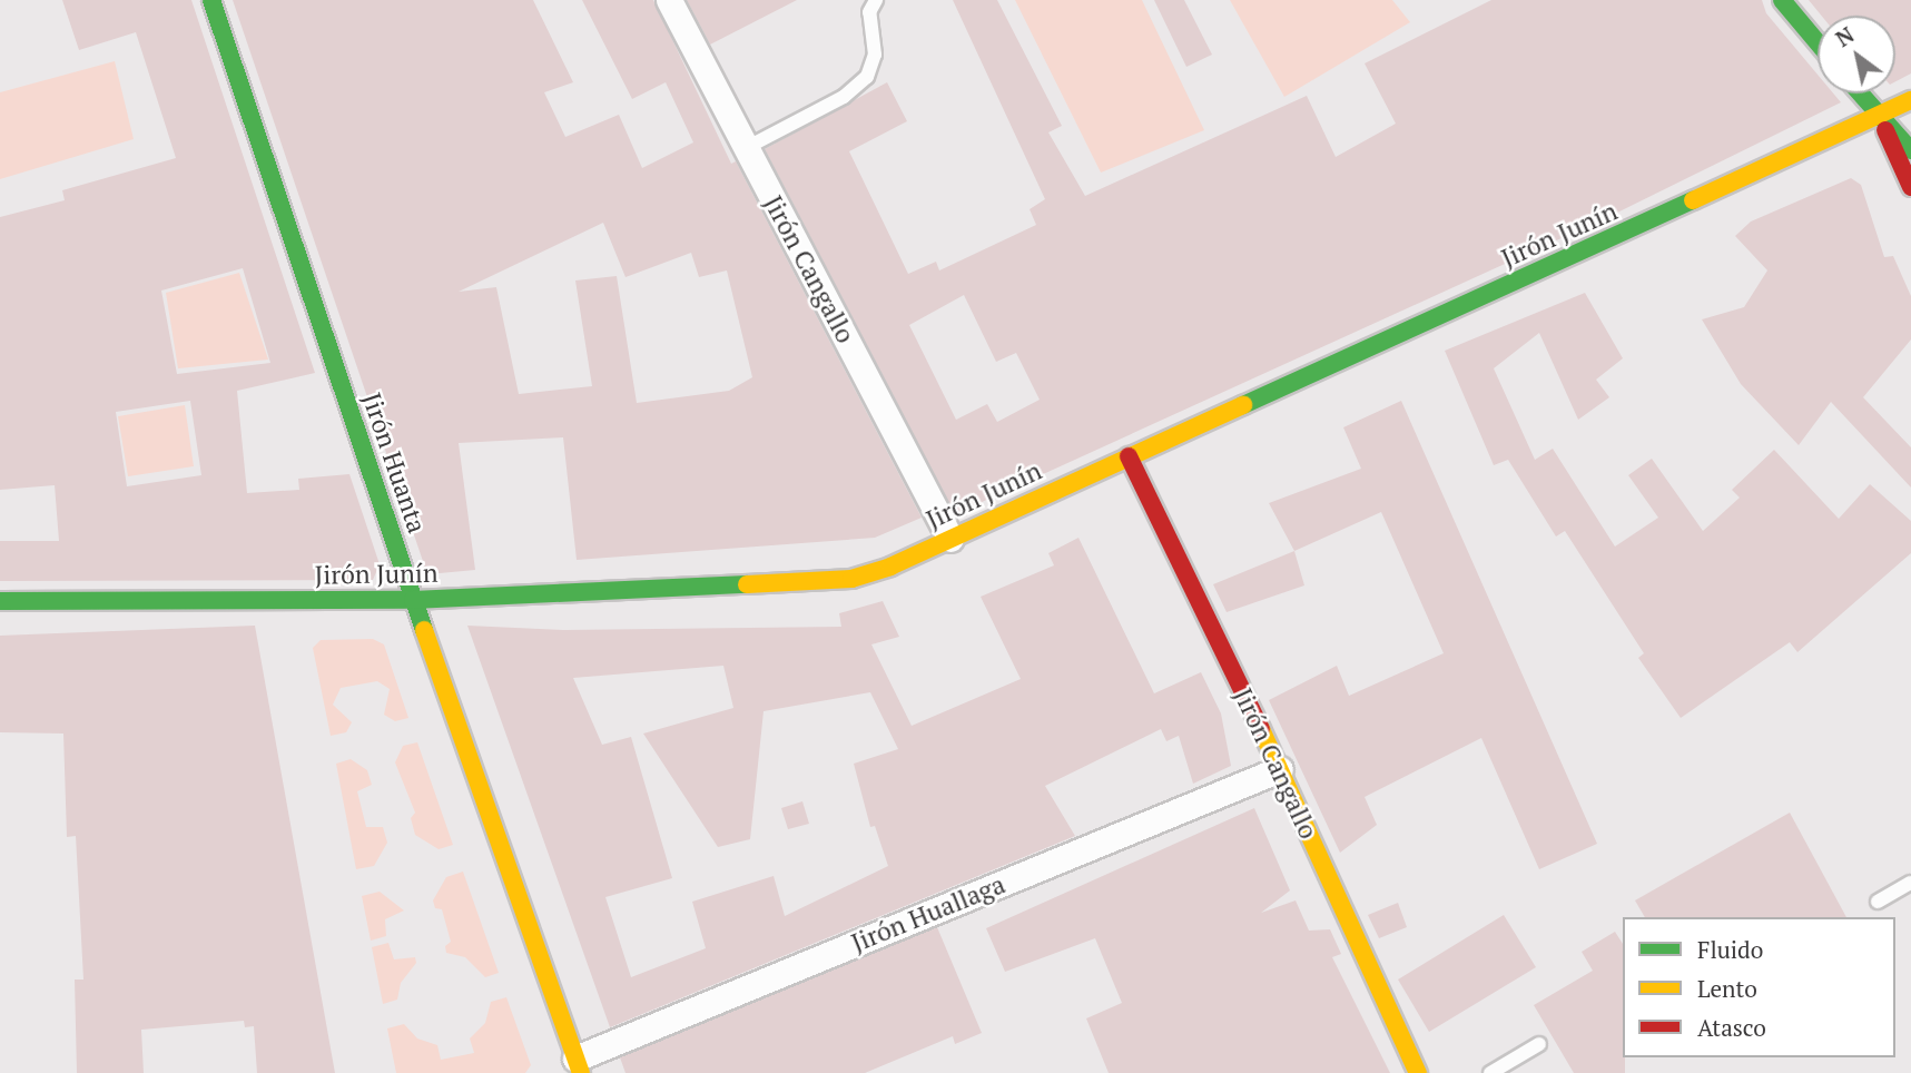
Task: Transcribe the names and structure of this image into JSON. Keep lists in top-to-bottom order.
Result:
{
  "streets": {
    "street": [
      "Jirón Junín",
      "Jirón Cangallo",
      "Jirón Huanta",
      "Jirón Huallaga"
    ]
  },
  "crossings": [
    ["Jirón Junín", "Jirón Cangallo"],
    ["Jirón Junín", "Jirón Huanta"],
    ["Jirón Cangallo", "Jirón Huallaga"],
    ["Jirón Huanta", "Jirón Huallaga"]
  ],
  "legend": ["Fluido", "Lento", "Atasco"],
  "north": "top left"
}
